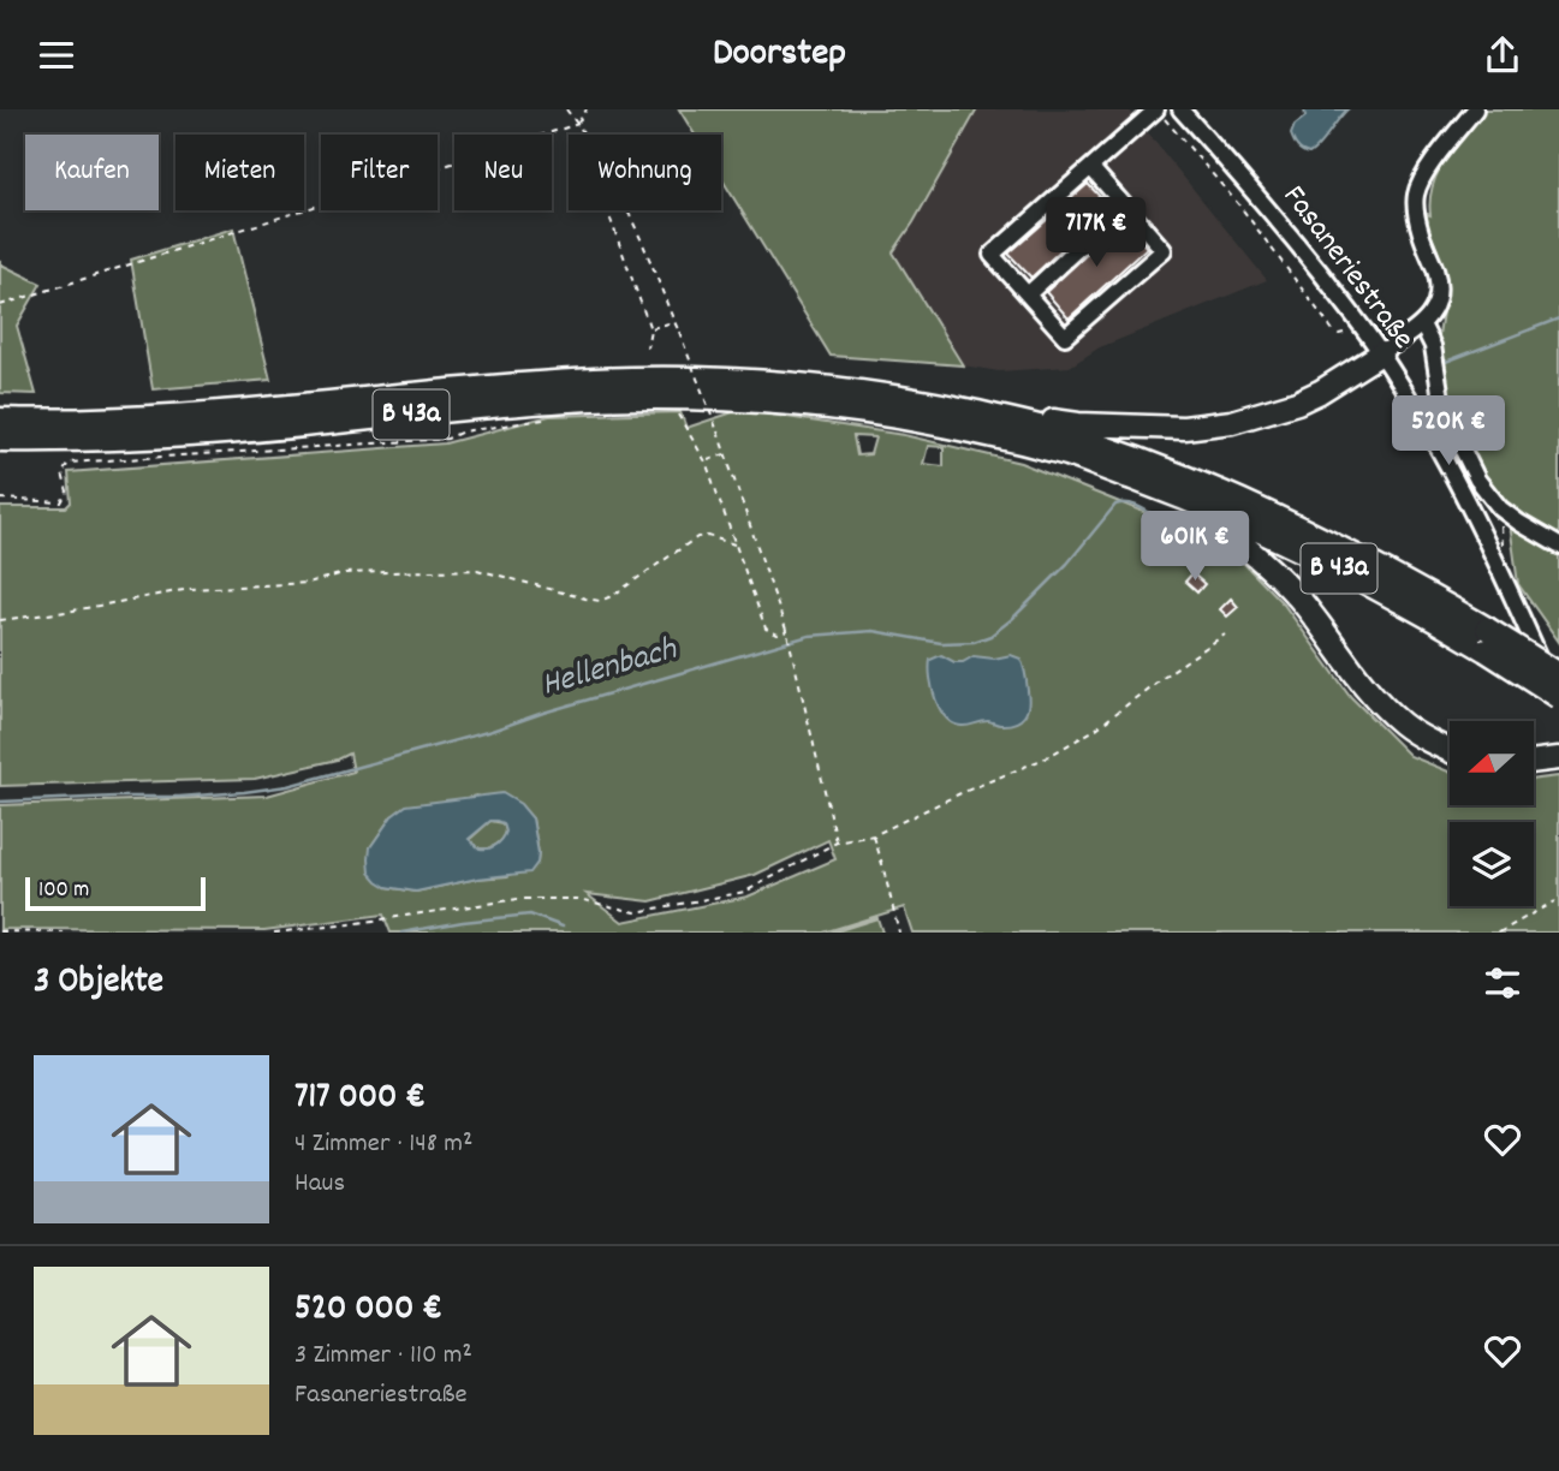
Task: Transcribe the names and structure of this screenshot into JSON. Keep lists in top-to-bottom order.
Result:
{
  "streets": {
    "highway": ["B 43a"],
    "street": ["Fasaneriestraße"]
  },
  "crossings": [
    ["Fasaneriestraße", "B 43a"]
  ],
  "water": ["Hellenbach"],
  "scale_bar": "100 m",
  "north": "left",
  "page": {
    "header": "Doorstep",
    "chip": [
      "Kaufen",
      "Mieten",
      "Filter",
      "Neu",
      "Wohnung"
    ],
    "price": ["717K €", "520K €", "601K €"],
    "scale": "100 m",
    "heading": "3 Objekte",
    "list": [
      {
        "name": "717 000 €",
        "note": "4 Zimmer · 148 m² · Haus"
      },
      {
        "name": "520 000 €",
        "note": "3 Zimmer · 110 m² · Fasaneriestraße"
      }
    ]
  }
}
